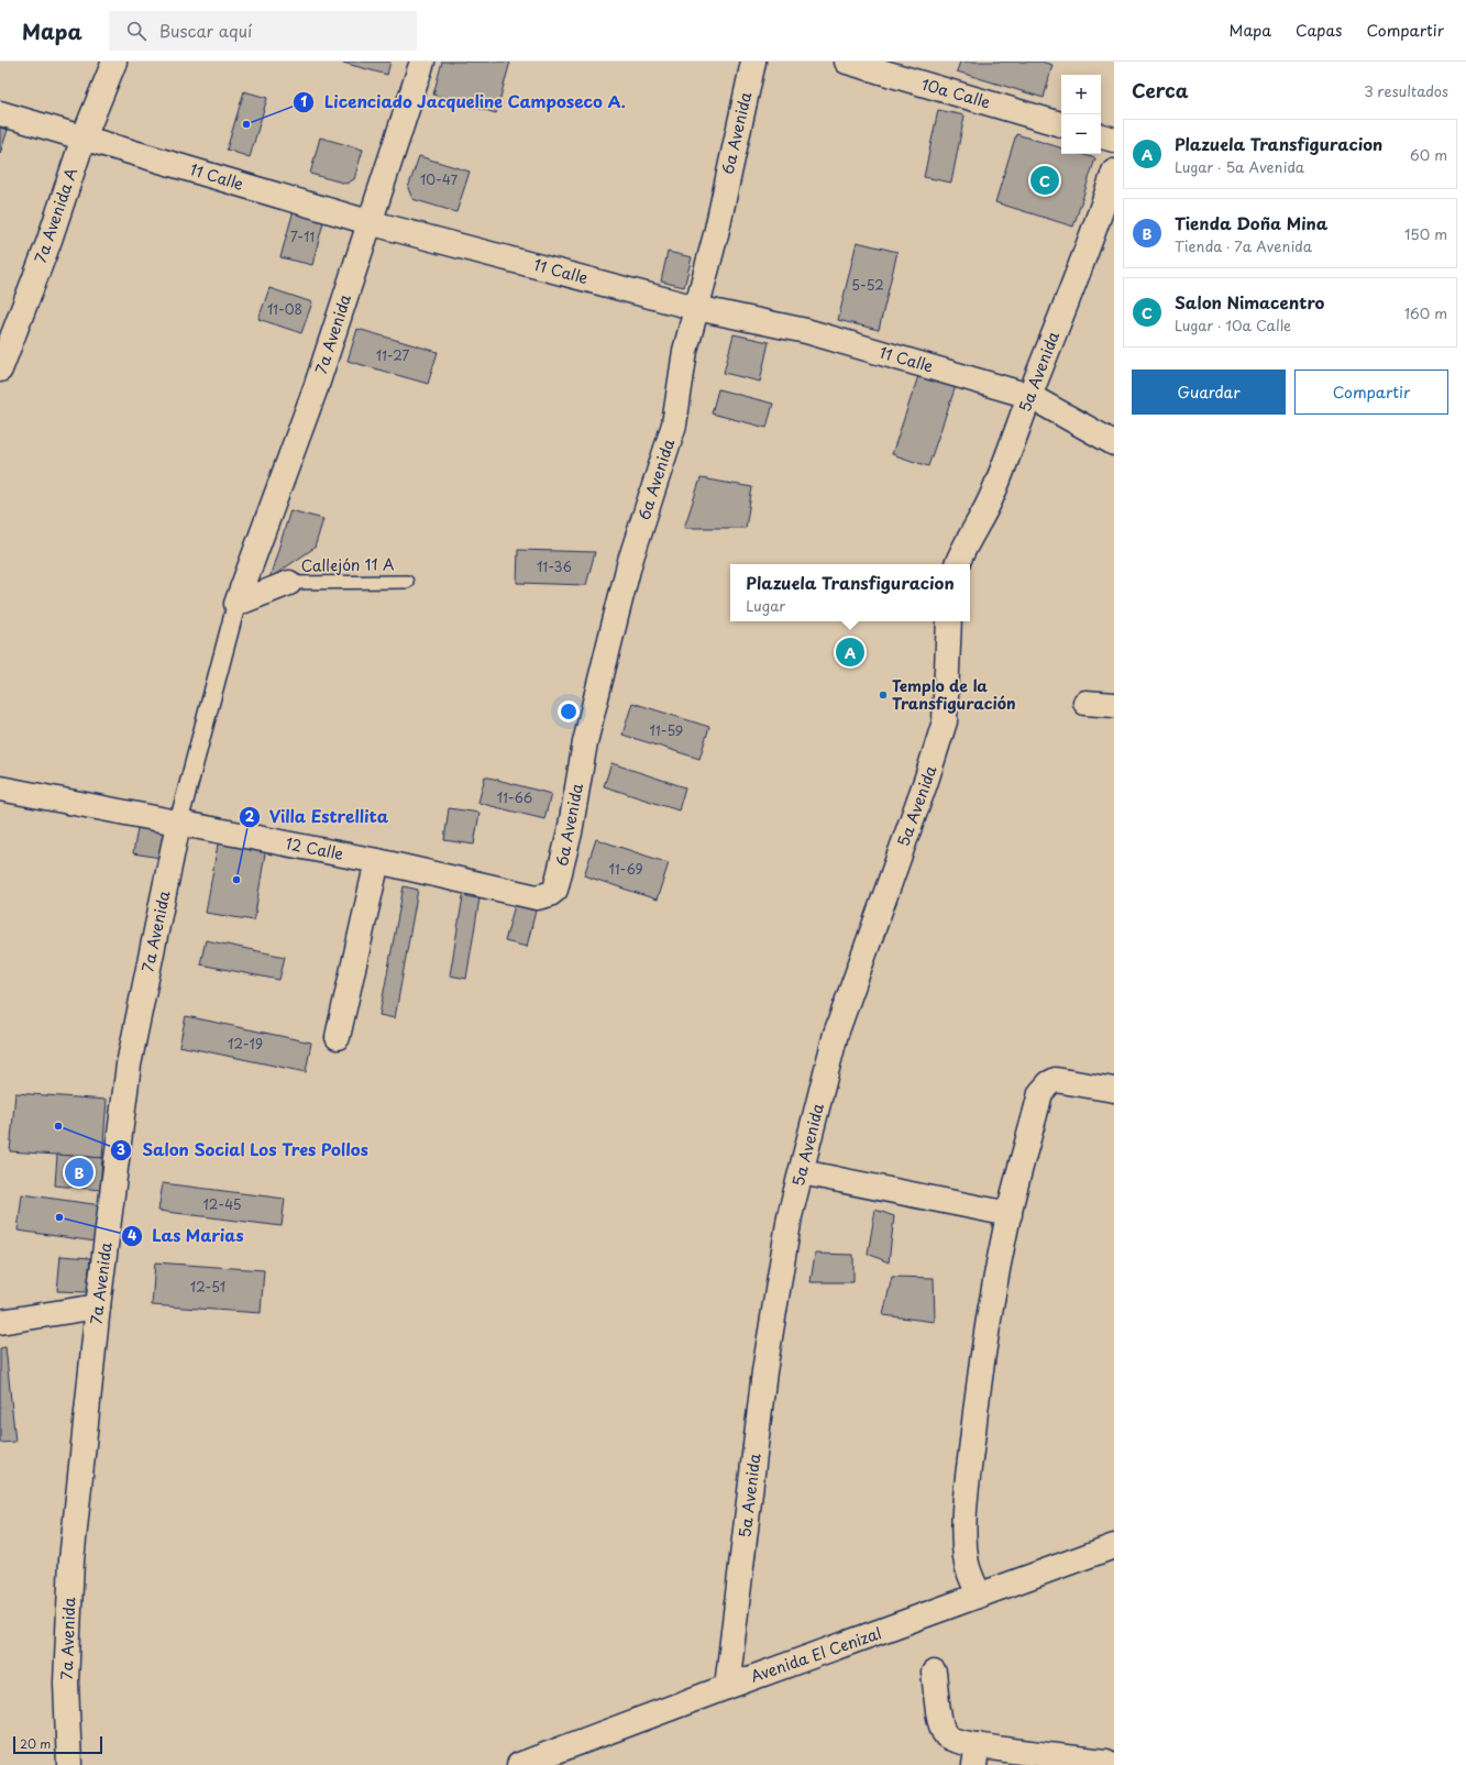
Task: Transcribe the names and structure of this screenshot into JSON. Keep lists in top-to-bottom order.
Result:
{
  "streets": {
    "street": [
      "10a Calle",
      "6a Avenida",
      "11 Calle",
      "7a Avenida A",
      "7a Avenida",
      "5a Avenida",
      "12 Calle",
      "Avenida El Cenizal"
    ],
    "lane": ["Callejón 11 A"]
  },
  "crossings": [
    ["6a Avenida", "11 Calle"],
    ["6a Avenida", "12 Calle"],
    ["11 Calle", "7a Avenida A"],
    ["11 Calle", "7a Avenida"],
    ["11 Calle", "5a Avenida"],
    ["7a Avenida", "12 Calle"],
    ["5a Avenida", "Avenida El Cenizal"]
  ],
  "places": [
    "Licenciado Jacqueline Camposeco A.",
    "Templo de la Transfiguración",
    "Villa Estrellita",
    "Salon Social Los Tres Pollos",
    "Las Marias"
  ],
  "house_numbers": [
    "10-47",
    "7-11",
    "5-52",
    "11-08",
    "11-27",
    "11-36",
    "11-59",
    "11-66",
    "11-69",
    "12-19",
    "12-45",
    "12-51"
  ],
  "scale_bar": "20 m",
  "page": {
    "header": "Mapa",
    "search": "Buscar aquí",
    "nav": ["Mapa", "Capas", "Compartir"],
    "heading": ["Cerca", "3 resultados"],
    "map_buttons": ["+", "−"],
    "list": [
      {
        "mark": "A",
        "name": "Plazuela Transfiguracion",
        "note": "Lugar · 5a Avenida",
        "value": "60 m"
      },
      {
        "mark": "B",
        "name": "Tienda Doña Mina",
        "note": "Tienda · 7a Avenida",
        "value": "150 m"
      },
      {
        "mark": "C",
        "name": "Salon Nimacentro",
        "note": "Lugar · 10a Calle",
        "value": "160 m"
      }
    ],
    "pins": ["C", "A", "B"],
    "buttons": ["Guardar", "Compartir"],
    "popup": ["Plazuela Transfiguracion", "Lugar"],
    "scale": "20 m"
  }
}
